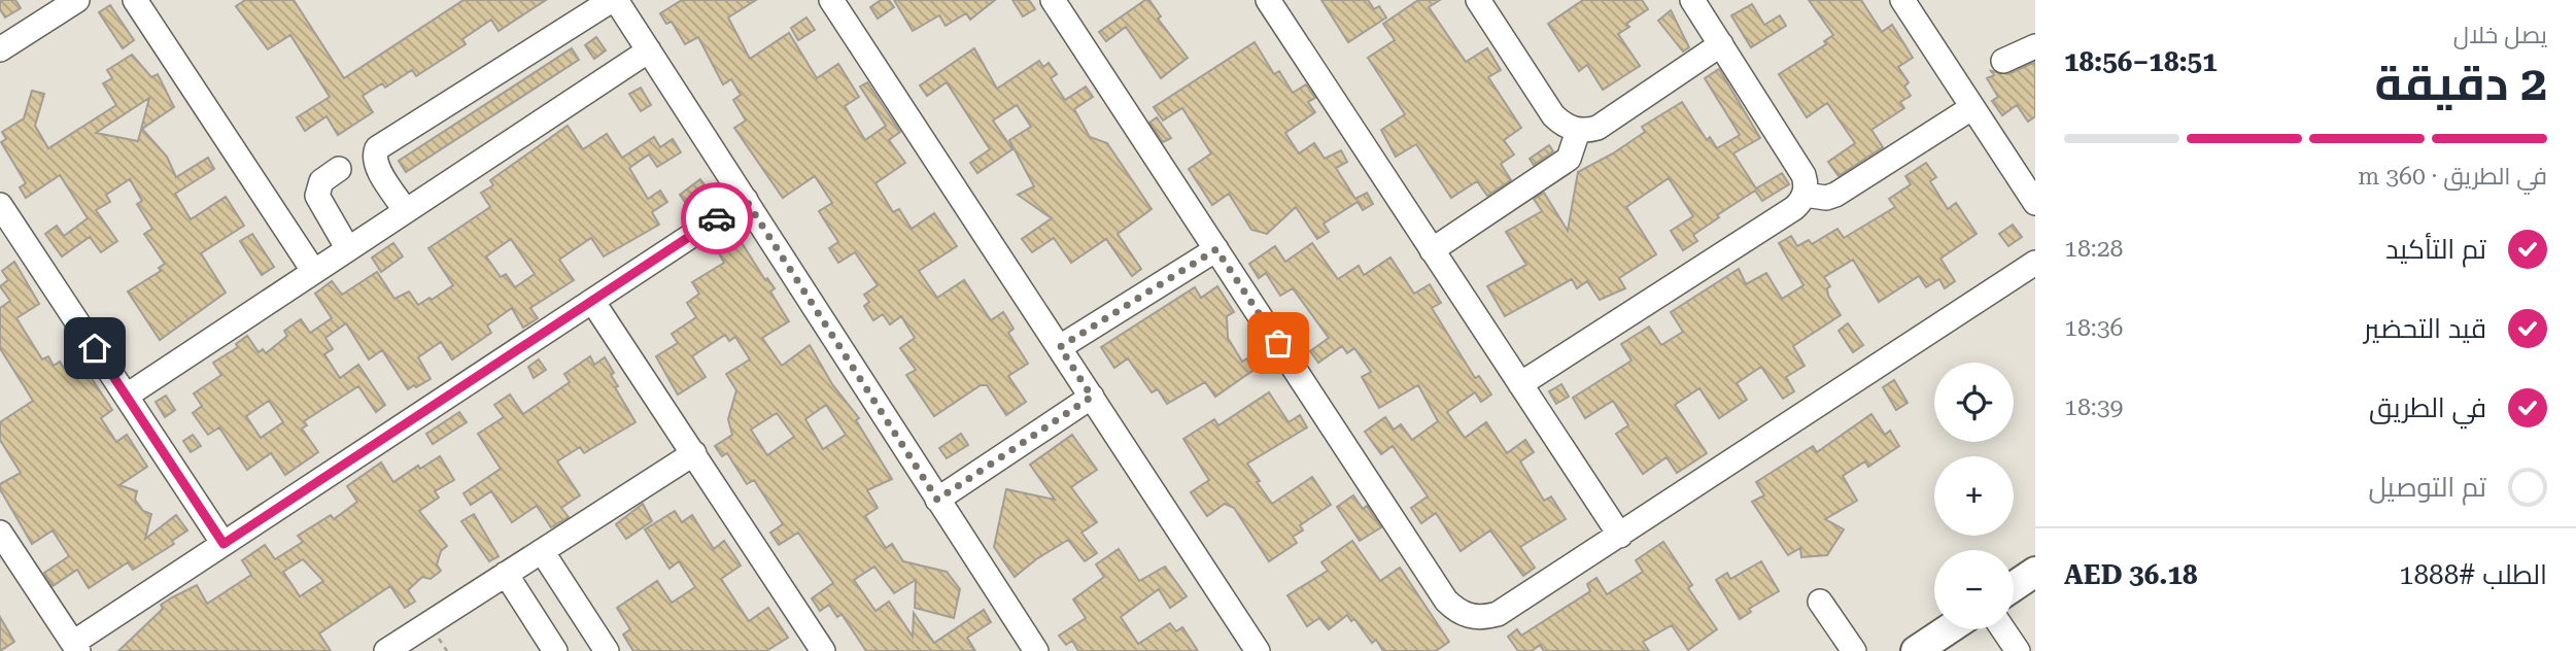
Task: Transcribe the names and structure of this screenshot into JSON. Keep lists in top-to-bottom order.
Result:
{
  "page": {
    "heading": ["2 دقيقة", "يصل خلال", "18:51–18:56"],
    "panel": ["الطلب #1888", "AED 36.18"],
    "bar": "في الطريق · 360 m",
    "list": [
      ["تم التأكيد", "18:28"],
      ["قيد التحضير", "18:36"],
      ["في الطريق", "18:39"],
      "تم التوصيل"
    ],
    "map_buttons": ["+", "−"]
  }
}
